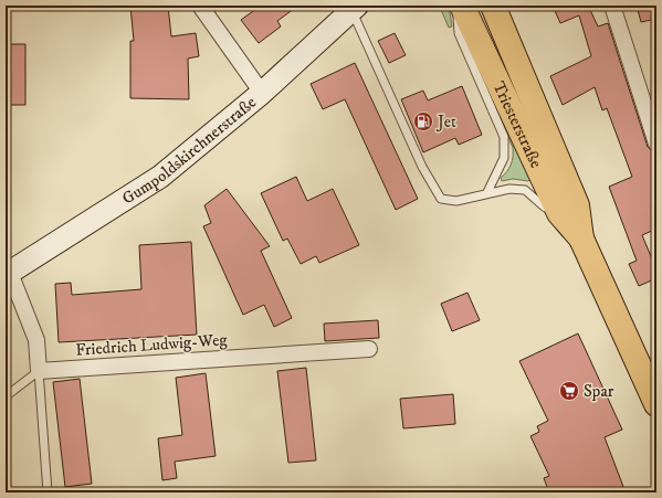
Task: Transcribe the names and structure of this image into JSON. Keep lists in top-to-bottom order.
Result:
{
  "streets": {
    "main road": ["Triesterstraße"],
    "street": ["Gumpoldskirchnerstraße", "Friedrich Ludwig-Weg"]
  },
  "places": {
    "fuel station": ["Jet"],
    "supermarket": ["Spar"]
  }
}
